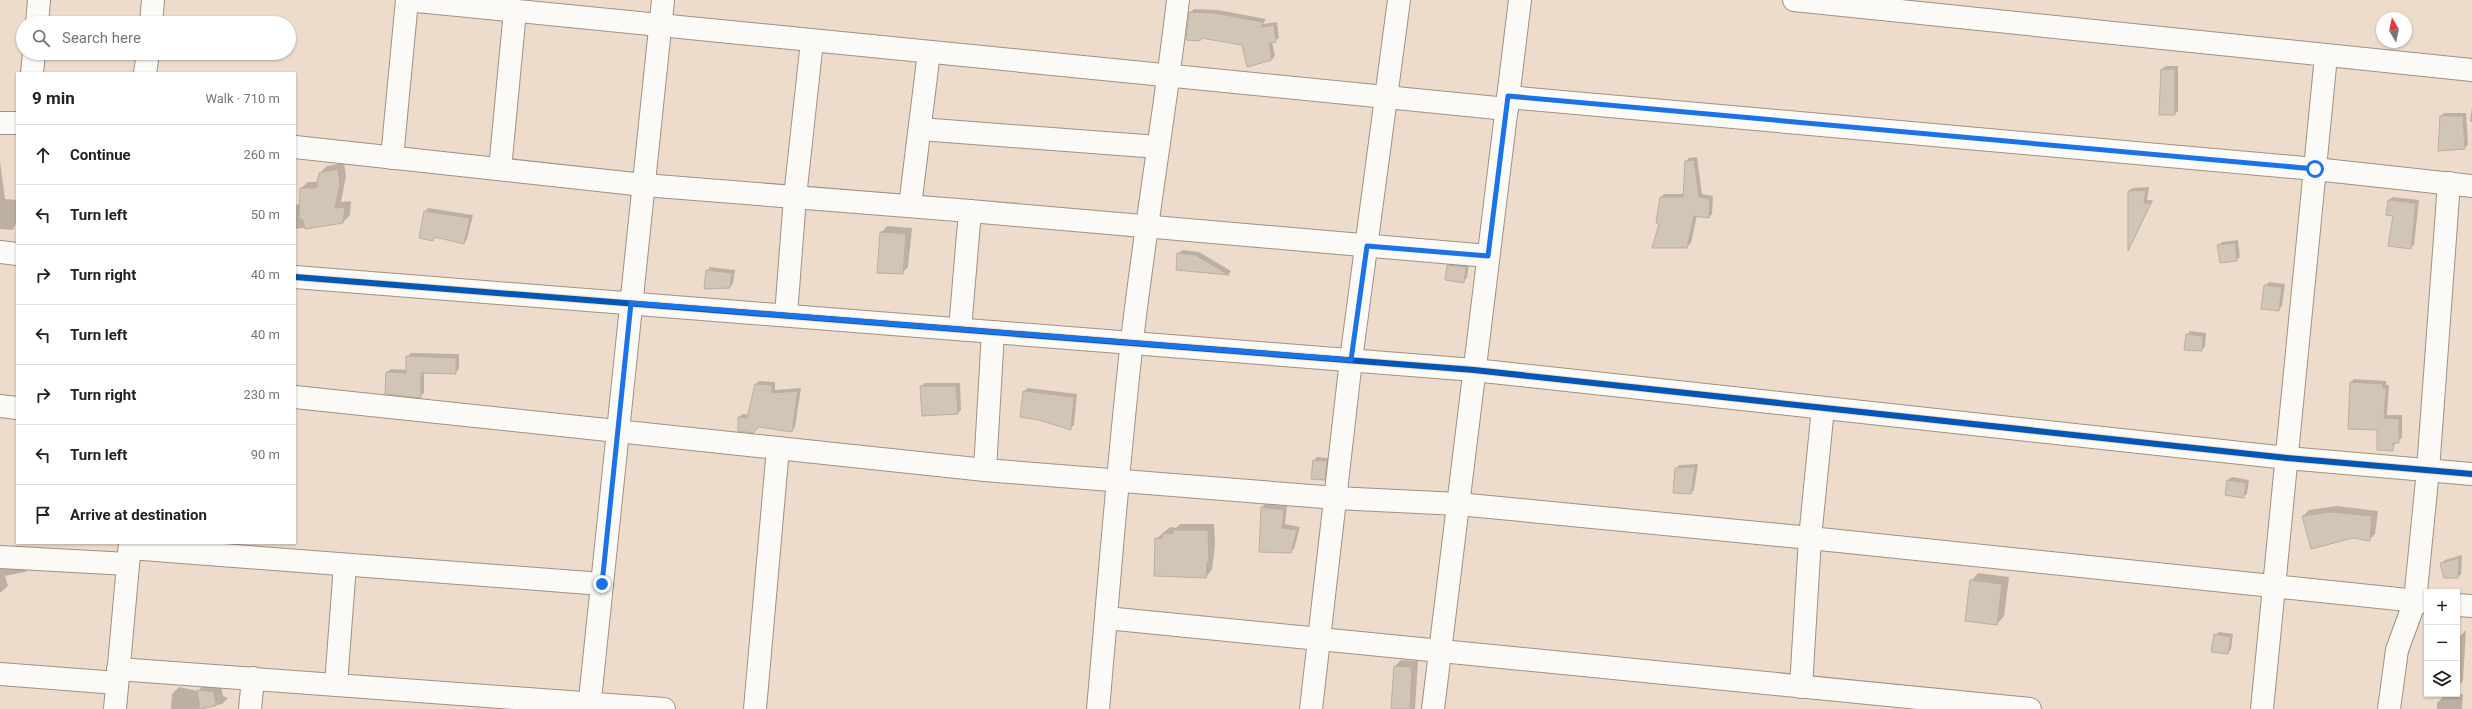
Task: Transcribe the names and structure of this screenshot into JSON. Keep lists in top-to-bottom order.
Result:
{
  "north": "top",
  "page": {
    "search": "Search here",
    "heading": ["9 min", "Walk · 710 m"],
    "list": [
      ["Continue", "260 m"],
      ["Turn left", "50 m"],
      ["Turn right", "40 m"],
      ["Turn left", "40 m"],
      ["Turn right", "230 m"],
      ["Turn left", "90 m"],
      "Arrive at destination"
    ],
    "map_buttons": ["+", "−"]
  }
}
